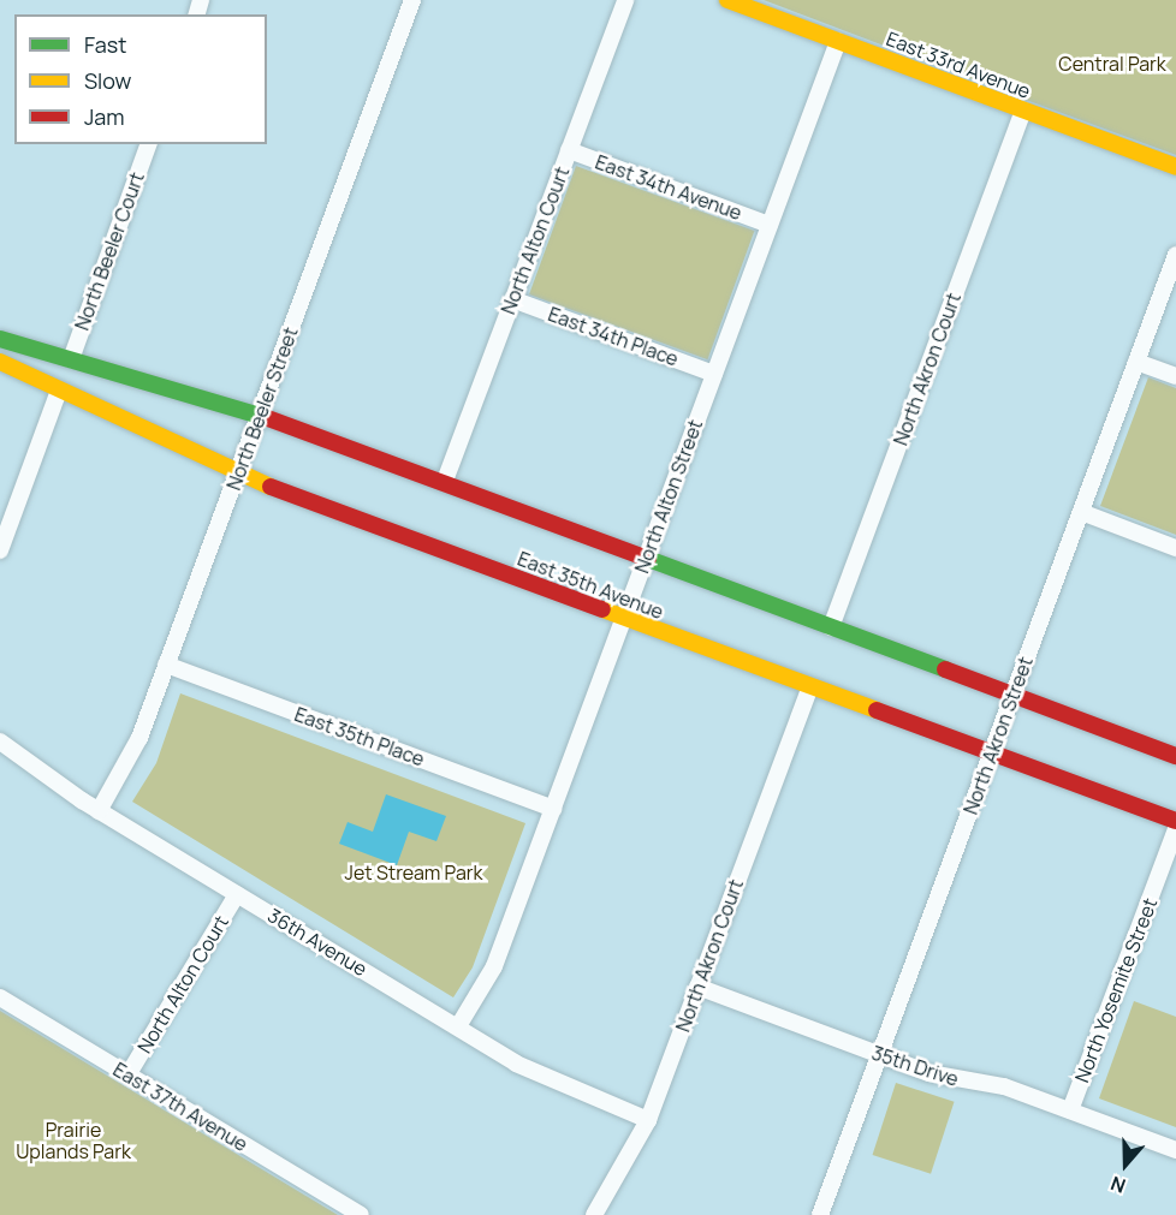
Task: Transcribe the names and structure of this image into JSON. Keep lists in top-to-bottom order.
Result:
{
  "streets": {
    "street": [
      "East 33rd Avenue",
      "East 34th Avenue",
      "North Alton Court",
      "North Beeler Court",
      "East 34th Place",
      "North Akron Court",
      "North Beeler Street",
      "North Alton Street",
      "East 35th Avenue",
      "North Akron Street",
      "East 35th Place",
      "36th Avenue",
      "North Yosemite Street",
      "35th Drive",
      "East 37th Avenue"
    ]
  },
  "crossings": [
    ["East 33rd Avenue", "North Akron Court"],
    ["East 33rd Avenue", "North Alton Street"],
    ["East 34th Avenue", "North Alton Court"],
    ["East 34th Avenue", "North Alton Street"],
    ["North Alton Court", "East 34th Place"],
    ["North Alton Court", "36th Avenue"],
    ["North Alton Court", "East 37th Avenue"],
    ["East 34th Place", "North Alton Street"],
    ["North Akron Court", "East 35th Avenue"],
    ["North Akron Court", "36th Avenue"],
    ["North Akron Court", "35th Drive"],
    ["North Beeler Street", "East 35th Avenue"],
    ["North Beeler Street", "East 35th Place"],
    ["North Beeler Street", "36th Avenue"],
    ["North Alton Street", "East 35th Avenue"],
    ["North Alton Street", "East 35th Place"],
    ["North Alton Street", "36th Avenue"],
    ["East 35th Avenue", "North Akron Street"],
    ["North Akron Street", "35th Drive"],
    ["North Yosemite Street", "35th Drive"]
  ],
  "parks": ["Central Park", "Jet Stream Park", "Prairie Uplands Park"],
  "legend": ["Fast", "Slow", "Jam"],
  "north": "bottom"
}
